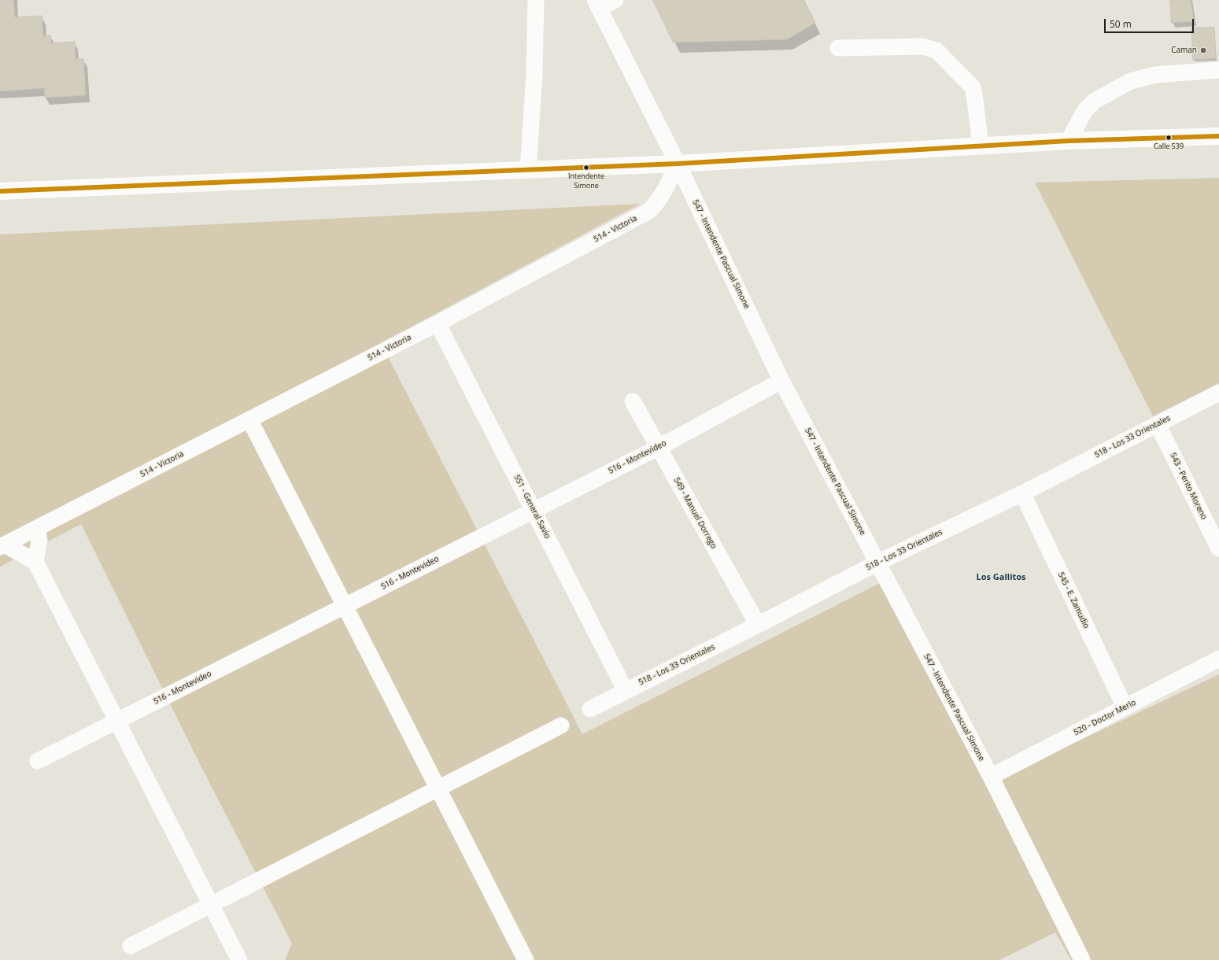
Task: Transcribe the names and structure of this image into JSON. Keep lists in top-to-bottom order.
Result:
{
  "streets": {
    "street": [
      "514 - Victoria",
      "547 - Intendente Pascual Simone",
      "518 - Los 33 Orientales",
      "516 - Montevideo",
      "543 - Perito Moreno",
      "551 - General Savio",
      "549 - Manuel Dorrego",
      "545 - E. Zamudio",
      "520 - Doctor Merlo"
    ]
  },
  "crossings": [
    ["514 - Victoria", "547 - Intendente Pascual Simone"],
    ["514 - Victoria", "551 - General Savio"],
    ["547 - Intendente Pascual Simone", "518 - Los 33 Orientales"],
    ["547 - Intendente Pascual Simone", "516 - Montevideo"],
    ["547 - Intendente Pascual Simone", "520 - Doctor Merlo"],
    ["518 - Los 33 Orientales", "543 - Perito Moreno"],
    ["518 - Los 33 Orientales", "551 - General Savio"],
    ["518 - Los 33 Orientales", "549 - Manuel Dorrego"],
    ["518 - Los 33 Orientales", "545 - E. Zamudio"],
    ["516 - Montevideo", "551 - General Savio"],
    ["516 - Montevideo", "549 - Manuel Dorrego"],
    ["545 - E. Zamudio", "520 - Doctor Merlo"]
  ],
  "districts": ["Los Gallitos"],
  "places": ["Caman", "Calle 539", "Intendente Simone"],
  "scale_bar": "50 m"
}
